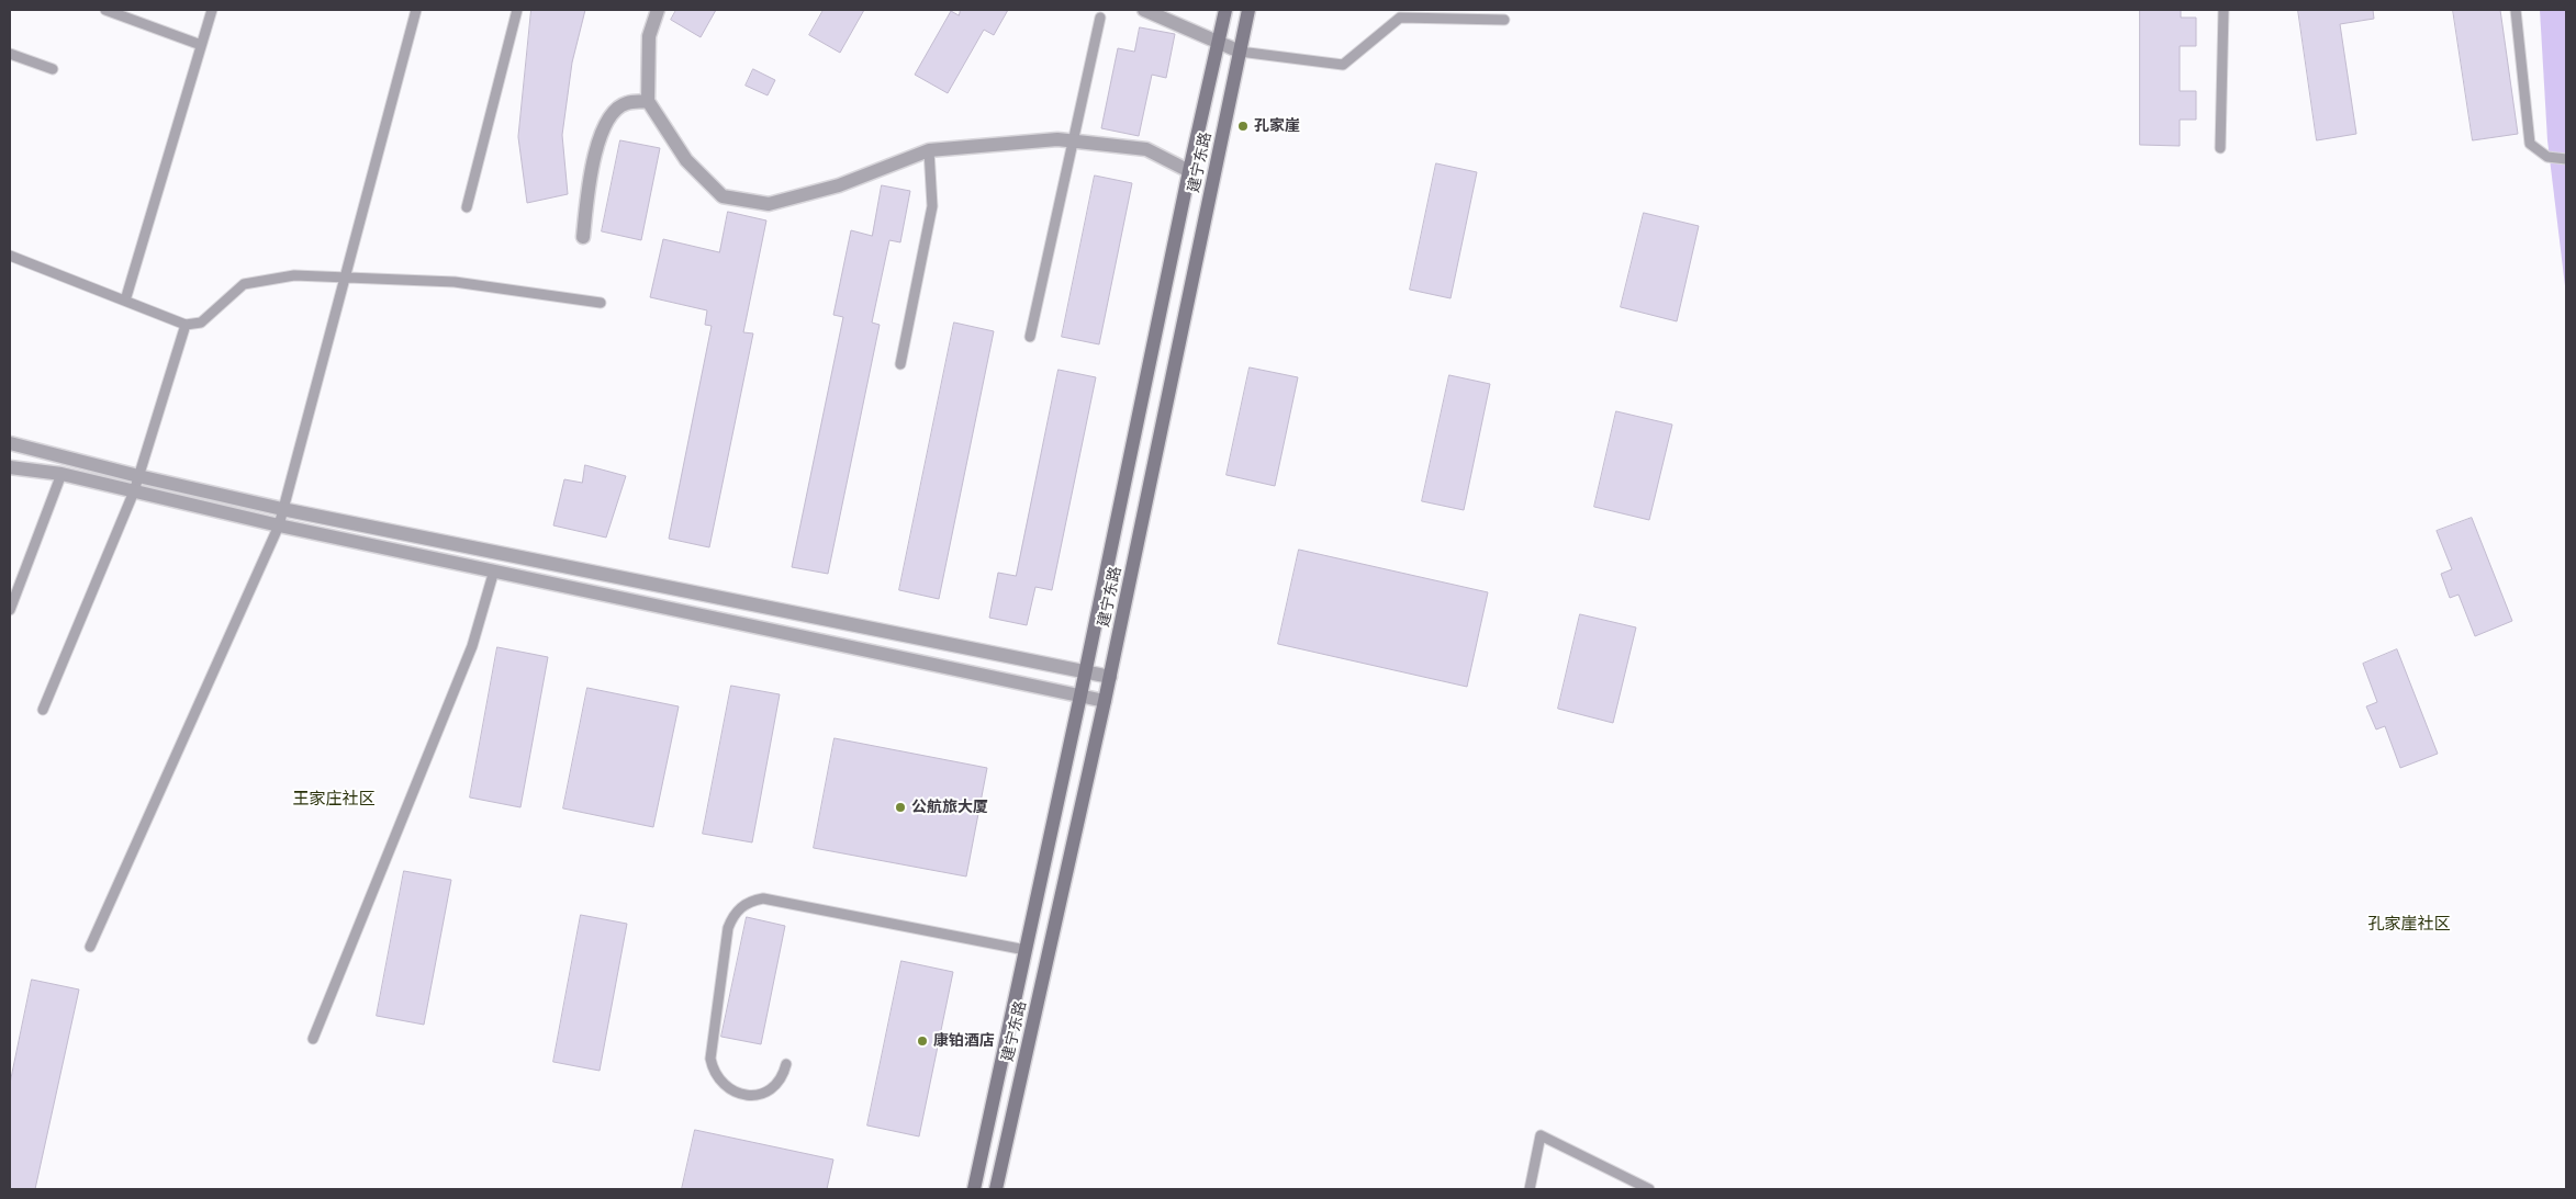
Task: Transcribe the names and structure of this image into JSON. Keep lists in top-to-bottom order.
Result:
{
  "streets": {
    "main road": ["建宁东路"]
  },
  "districts": ["王家庄社区", "孔家崖社区"],
  "places": ["孔家崖", "公航旅大厦", "康铂酒店"]
}
